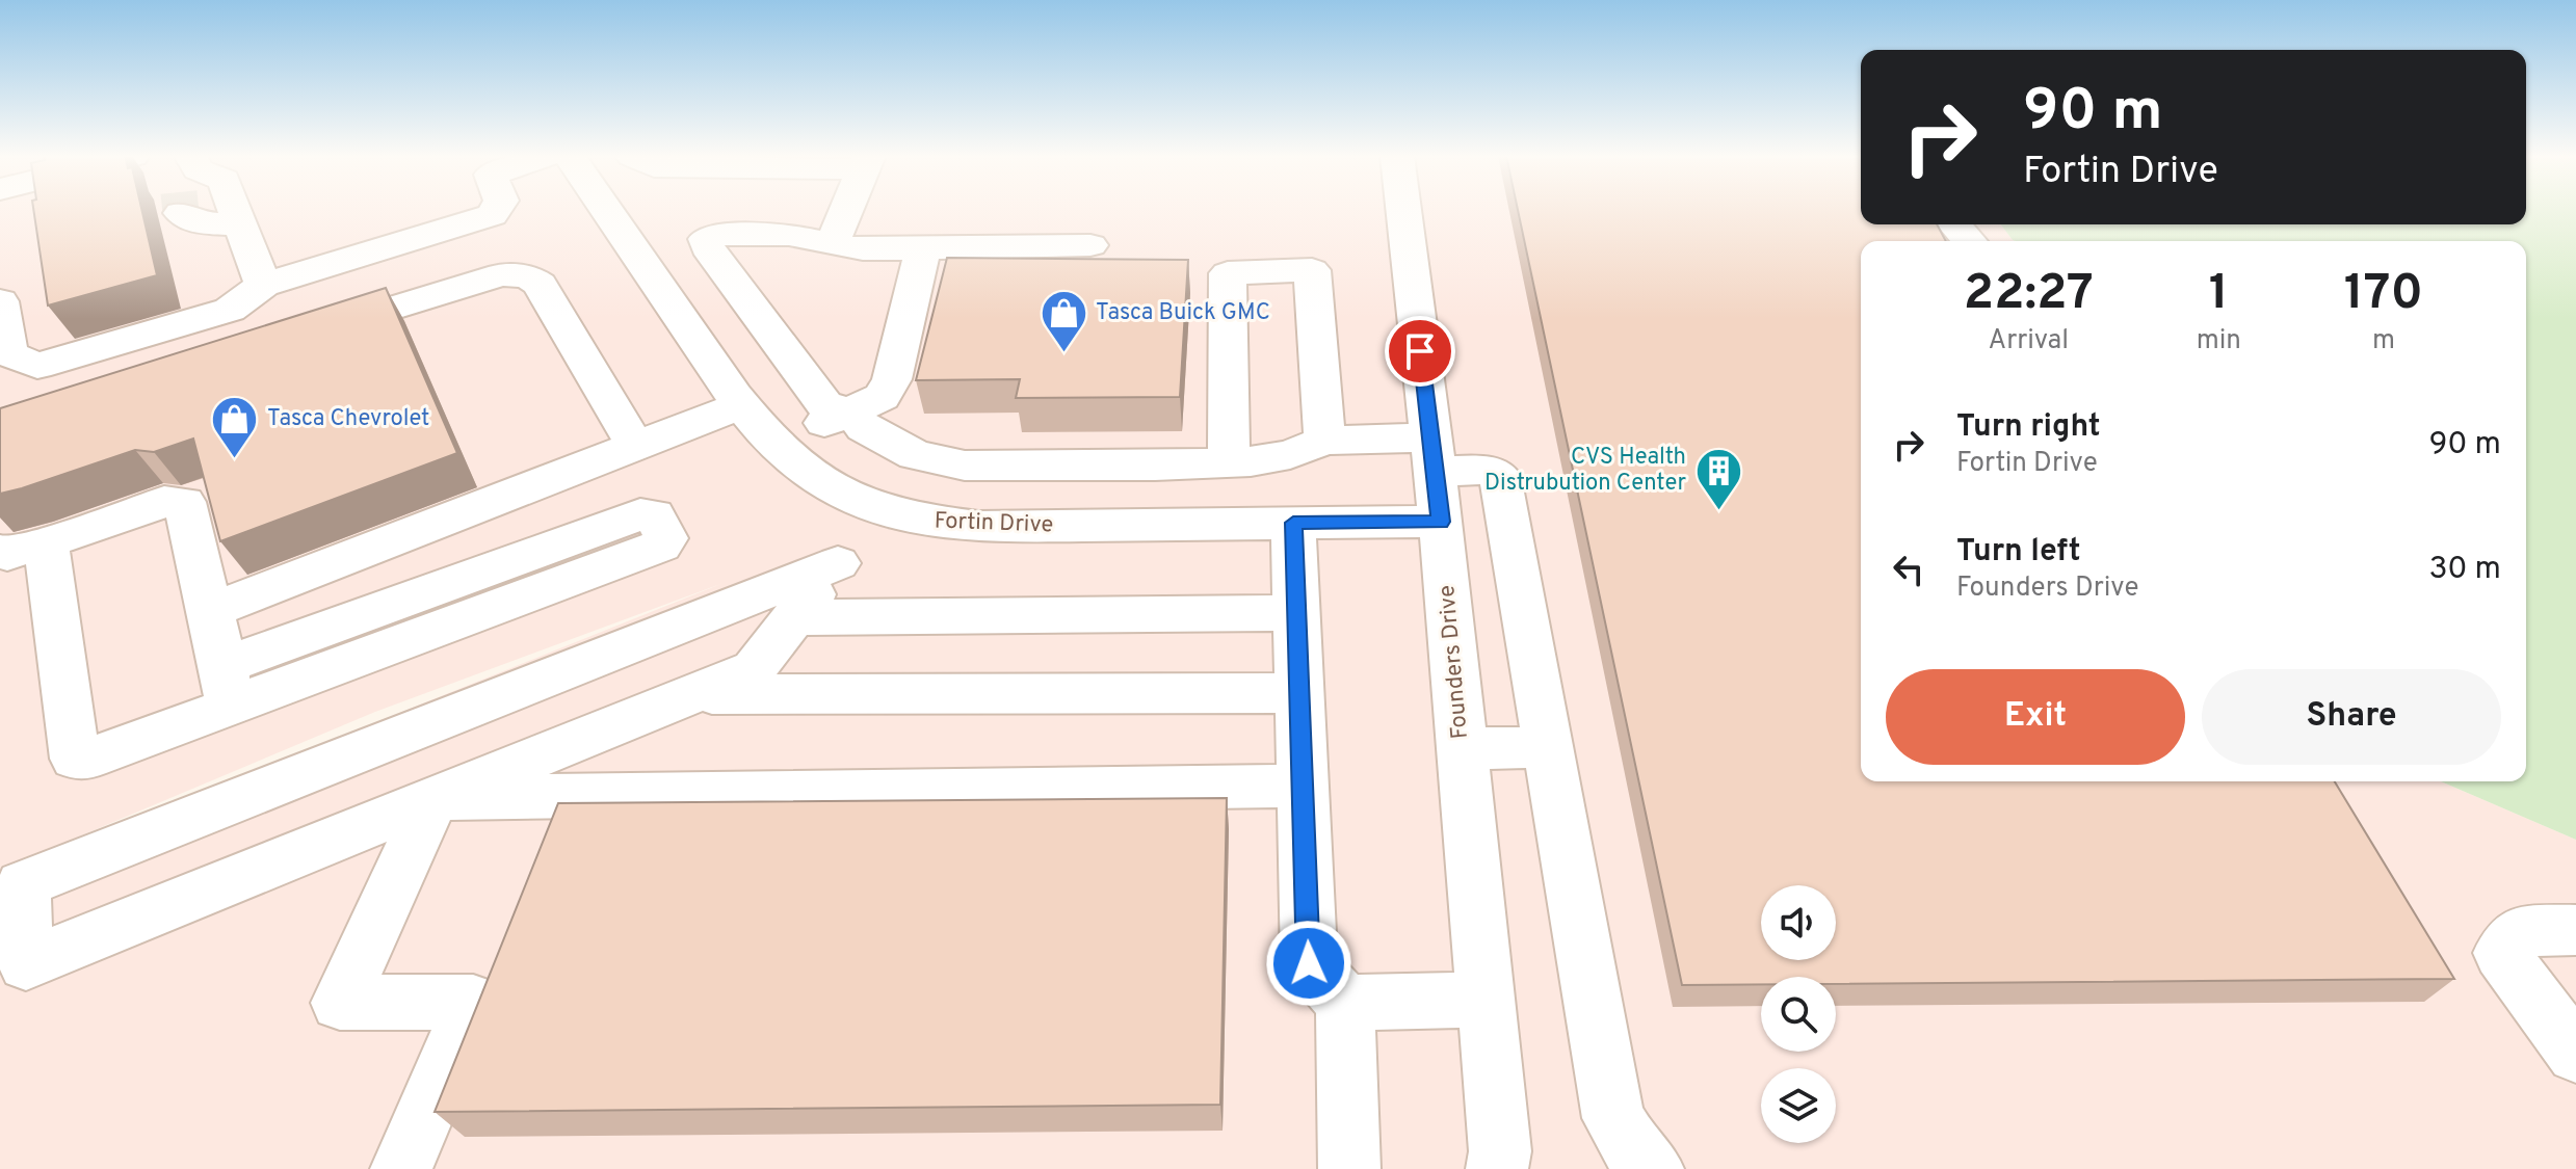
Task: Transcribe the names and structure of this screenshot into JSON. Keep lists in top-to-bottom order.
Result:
{
  "streets": {
    "street": ["Fortin Drive", "Founders Drive"]
  },
  "crossings": [
    ["Fortin Drive", "Founders Drive"]
  ],
  "places": {
    "shop": ["Tasca Buick GMC", "Tasca Chevrolet"],
    "building": ["CVS Health Distrubution Center"]
  },
  "page": {
    "turn": ["90 m", "Fortin Drive"],
    "eta": [
      "22:27",
      "Arrival",
      "1",
      "min",
      "170",
      "m"
    ],
    "list": [
      {
        "name": "Turn right",
        "note": "Fortin Drive",
        "value": "90 m"
      },
      {
        "name": "Turn left",
        "note": "Founders Drive",
        "value": "30 m"
      }
    ],
    "buttons": ["Exit", "Share"]
  }
}
